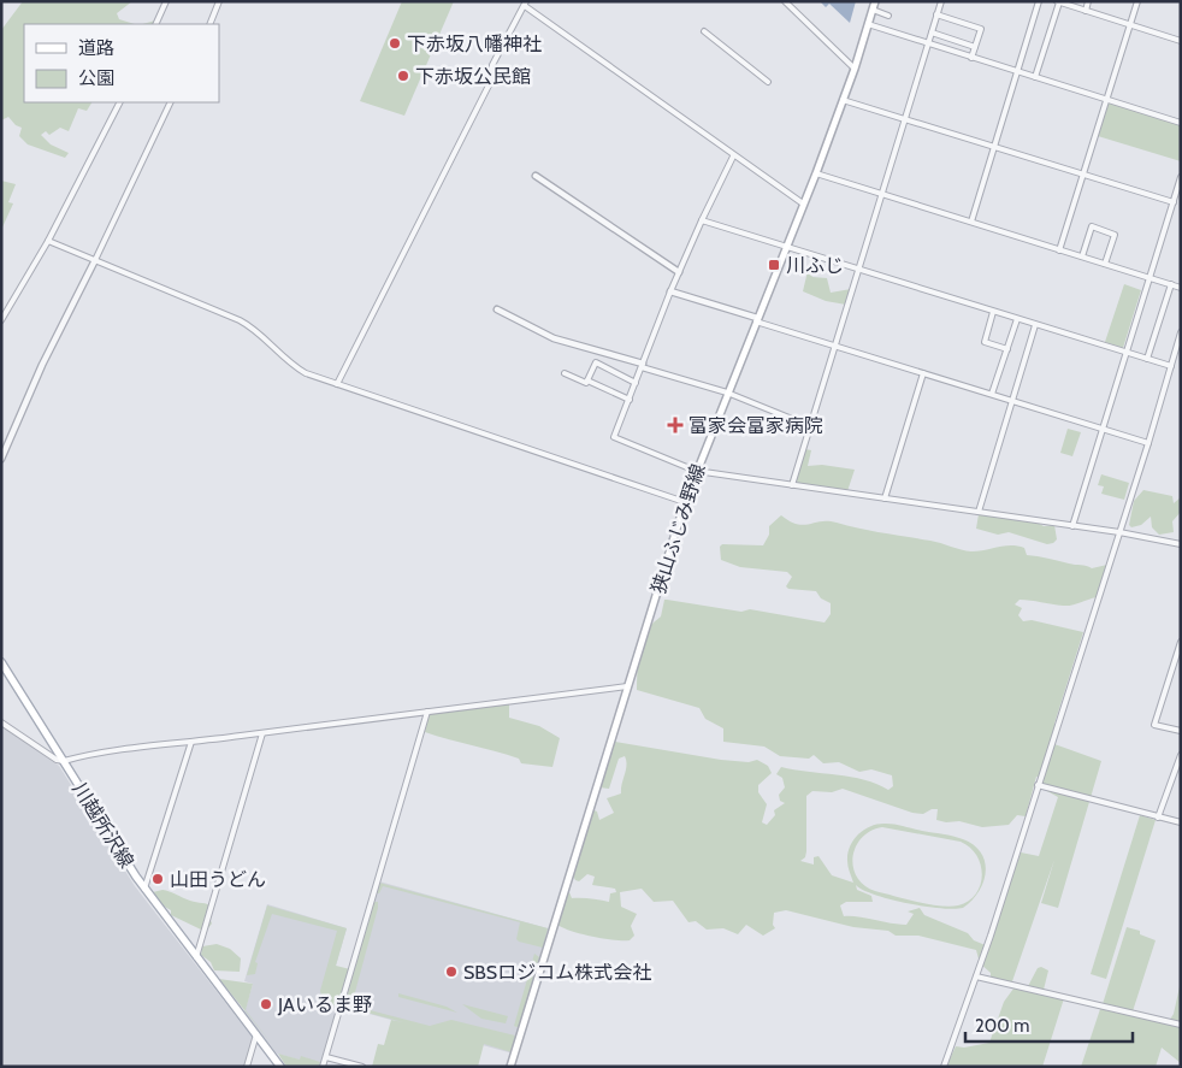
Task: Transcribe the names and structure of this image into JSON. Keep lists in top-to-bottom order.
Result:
{
  "streets": {
    "main road": ["狭山ふじみ野線", "川越所沢線"]
  },
  "places": {
    "other": [
      "下赤坂八幡神社",
      "下赤坂公民館",
      "山田うどん",
      "SBSロジコム株式会社",
      "JAいるま野"
    ],
    "transit": ["川ふじ"],
    "health": ["富家会富家病院"]
  },
  "legend": ["道路", "公園"],
  "scale_bar": "200 m"
}
